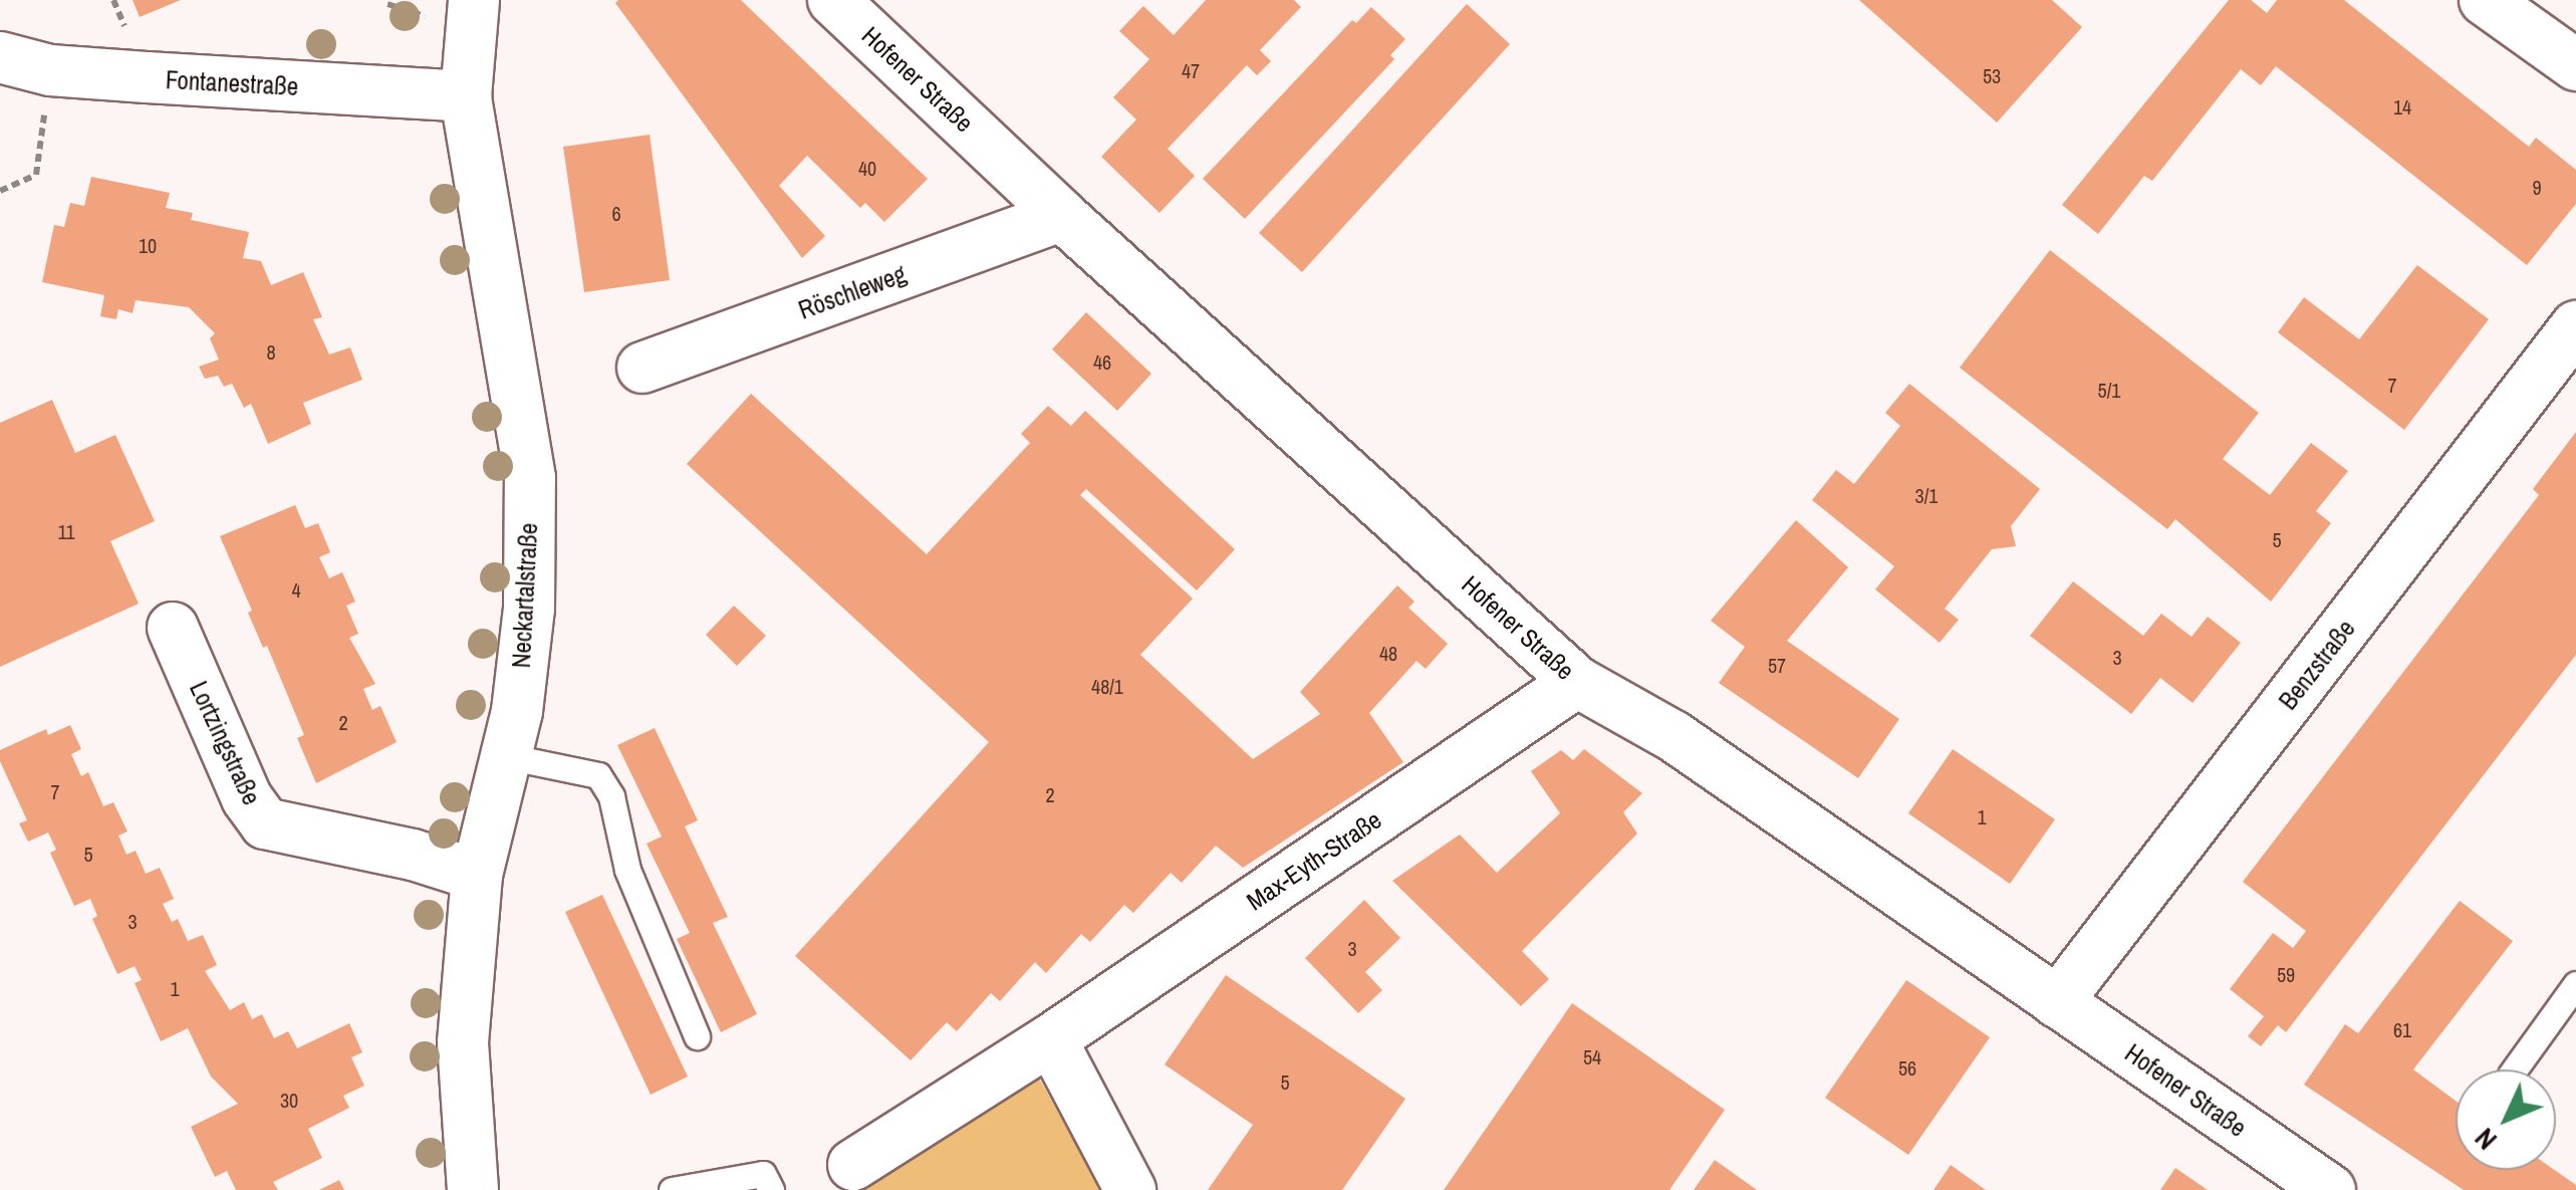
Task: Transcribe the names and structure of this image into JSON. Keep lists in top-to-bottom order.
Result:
{
  "streets": {
    "street": [
      "Hofener Straße",
      "Fontanestraße",
      "Röschleweg",
      "Neckartalstraße",
      "Benzstraße",
      "Lortzingstraße",
      "Max-Eyth-Straße"
    ]
  },
  "crossings": [
    ["Hofener Straße", "Röschleweg"],
    ["Hofener Straße", "Benzstraße"],
    ["Hofener Straße", "Max-Eyth-Straße"],
    ["Fontanestraße", "Neckartalstraße"],
    ["Neckartalstraße", "Lortzingstraße"]
  ],
  "house_numbers": [
    "47",
    "53",
    "14",
    "40",
    "9",
    "6",
    "10",
    "8",
    "46",
    "7",
    "5/1",
    "3/1",
    "11",
    "5",
    "4",
    "48",
    "3",
    "57",
    "48/1",
    "2",
    "7",
    "2",
    "1",
    "5",
    "3",
    "3",
    "59",
    "1",
    "61",
    "54",
    "56",
    "5",
    "30"
  ],
  "north": "bottom left"
}
